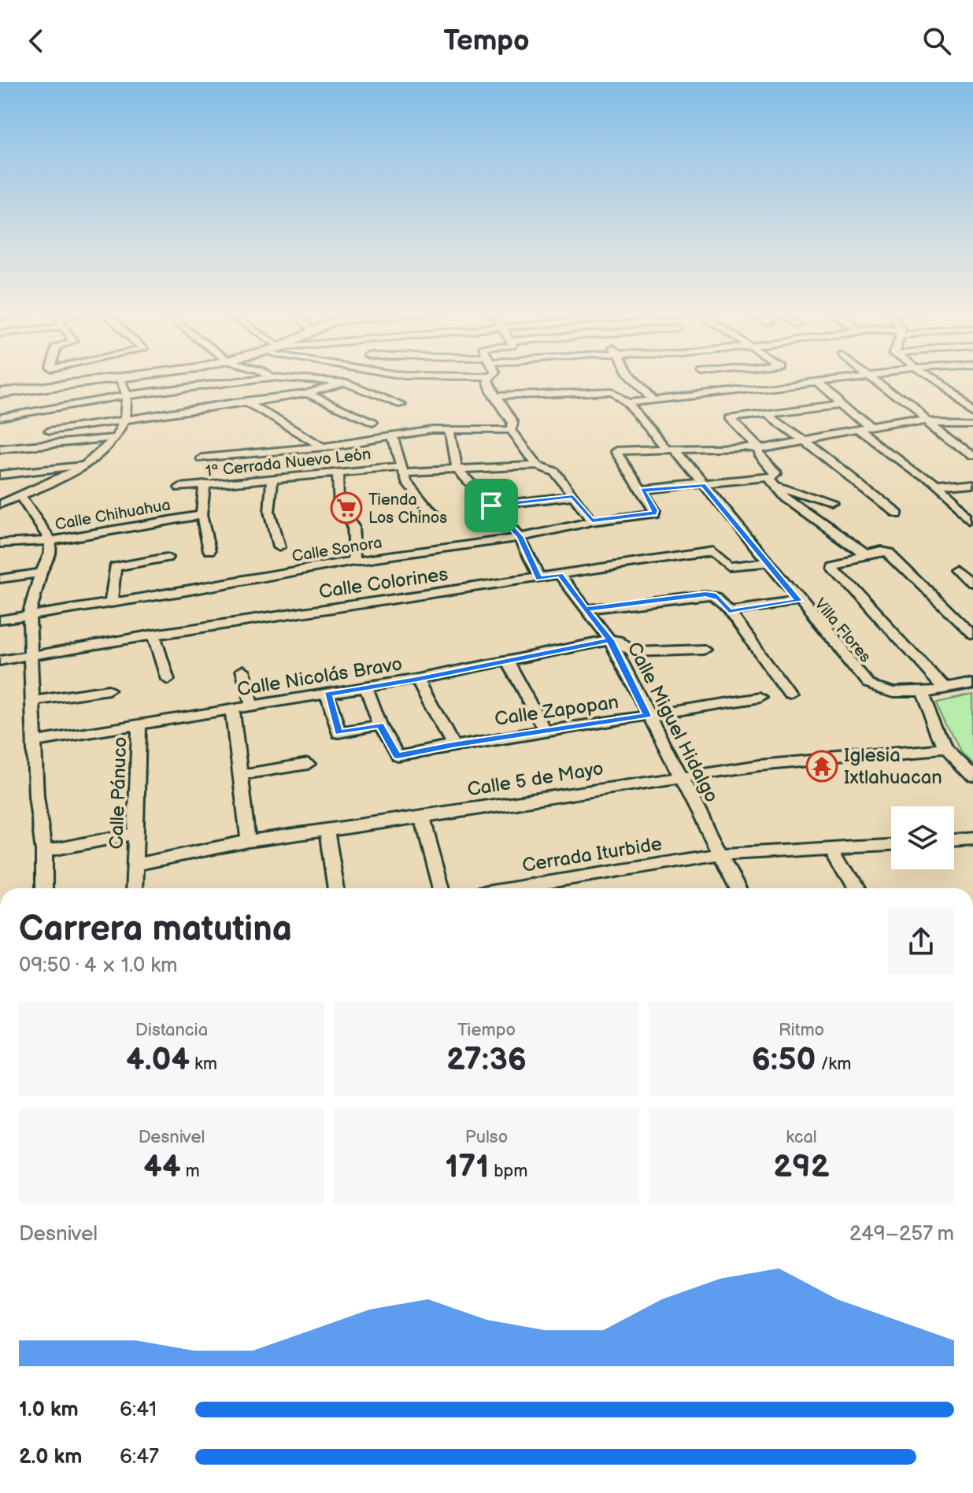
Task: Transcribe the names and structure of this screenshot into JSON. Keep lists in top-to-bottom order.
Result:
{
  "streets": {
    "street": [
      "1ª Cerrada Nuevo León",
      "Calle Chihuahua",
      "Calle Sonora",
      "Calle Colorines",
      "Villa Flores",
      "Calle Nicolás Bravo",
      "Calle Zapopan",
      "Calle Miguel Hidalgo",
      "Calle 5 de Mayo",
      "Calle Pánuco",
      "Cerrada Iturbide"
    ]
  },
  "crossings": [
    ["Calle Colorines", "Villa Flores"],
    ["Calle Colorines", "Calle Miguel Hidalgo"],
    ["Calle Nicolás Bravo", "Calle Miguel Hidalgo"],
    ["Calle Nicolás Bravo", "Calle Pánuco"],
    ["Calle Zapopan", "Calle Miguel Hidalgo"],
    ["Calle Miguel Hidalgo", "Calle 5 de Mayo"],
    ["Calle Miguel Hidalgo", "Cerrada Iturbide"],
    ["Calle 5 de Mayo", "Calle Pánuco"]
  ],
  "places": {
    "supermarket": ["Tienda Los Chinos"],
    "temple": ["Iglesia Ixtlahuacan"]
  },
  "page": {
    "header": "Tempo",
    "heading": ["Carrera matutina", "09:50 · 4 × 1.0 km"],
    "stats": [
      ["Distancia", "4.04 km"],
      ["Tiempo", "27:36"],
      ["Ritmo", "6:50 /km"],
      ["Desnivel", "44 m"],
      ["Pulso", "171 bpm"],
      ["kcal", "292"]
    ],
    "chart": ["Desnivel", "249–257 m"],
    "list": [
      {
        "name": "1.0 km",
        "note": "6:41"
      },
      {
        "name": "2.0 km",
        "note": "6:47"
      }
    ]
  }
}
